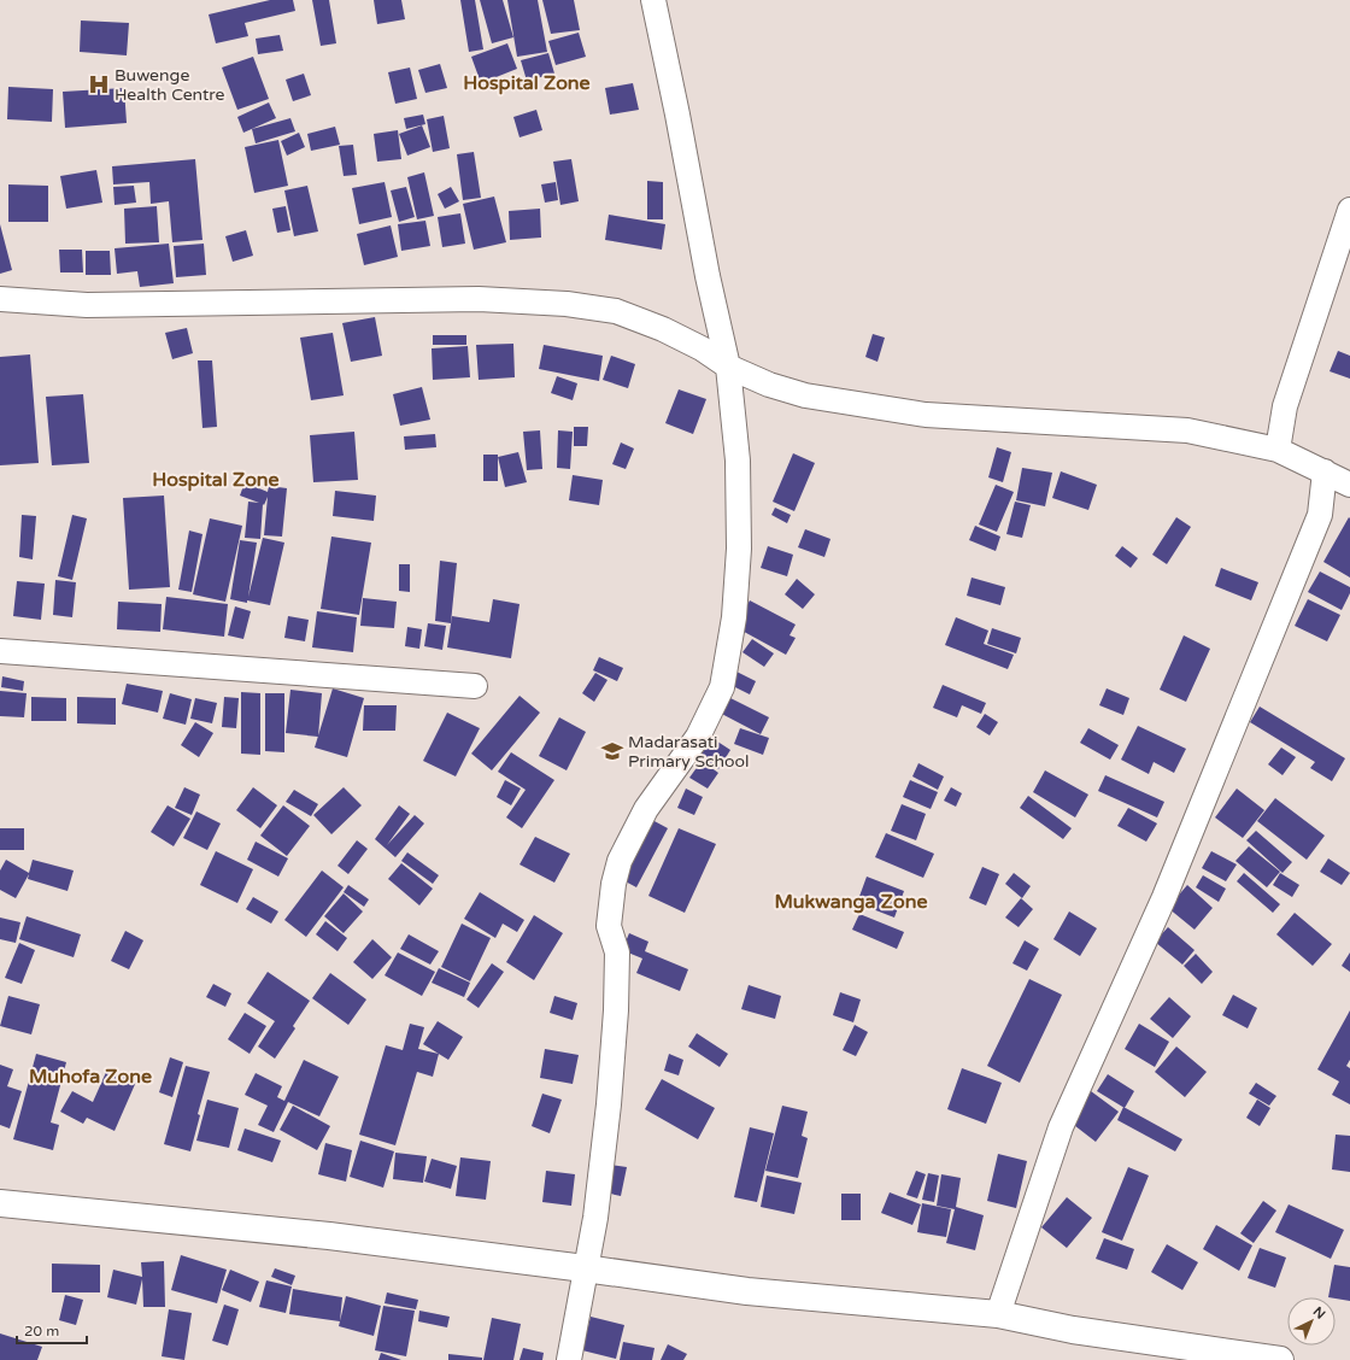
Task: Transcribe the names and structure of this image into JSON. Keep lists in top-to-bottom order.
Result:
{
  "districts": [
    "Hospital Zone",
    "Hospital Zone",
    "Mukwanga Zone",
    "Muhofa Zone"
  ],
  "places": {
    "hospital": ["Buwenge Health Centre"],
    "school or university": ["Madarasati Primary School"]
  },
  "scale_bar": "20 m",
  "north": "top right"
}
